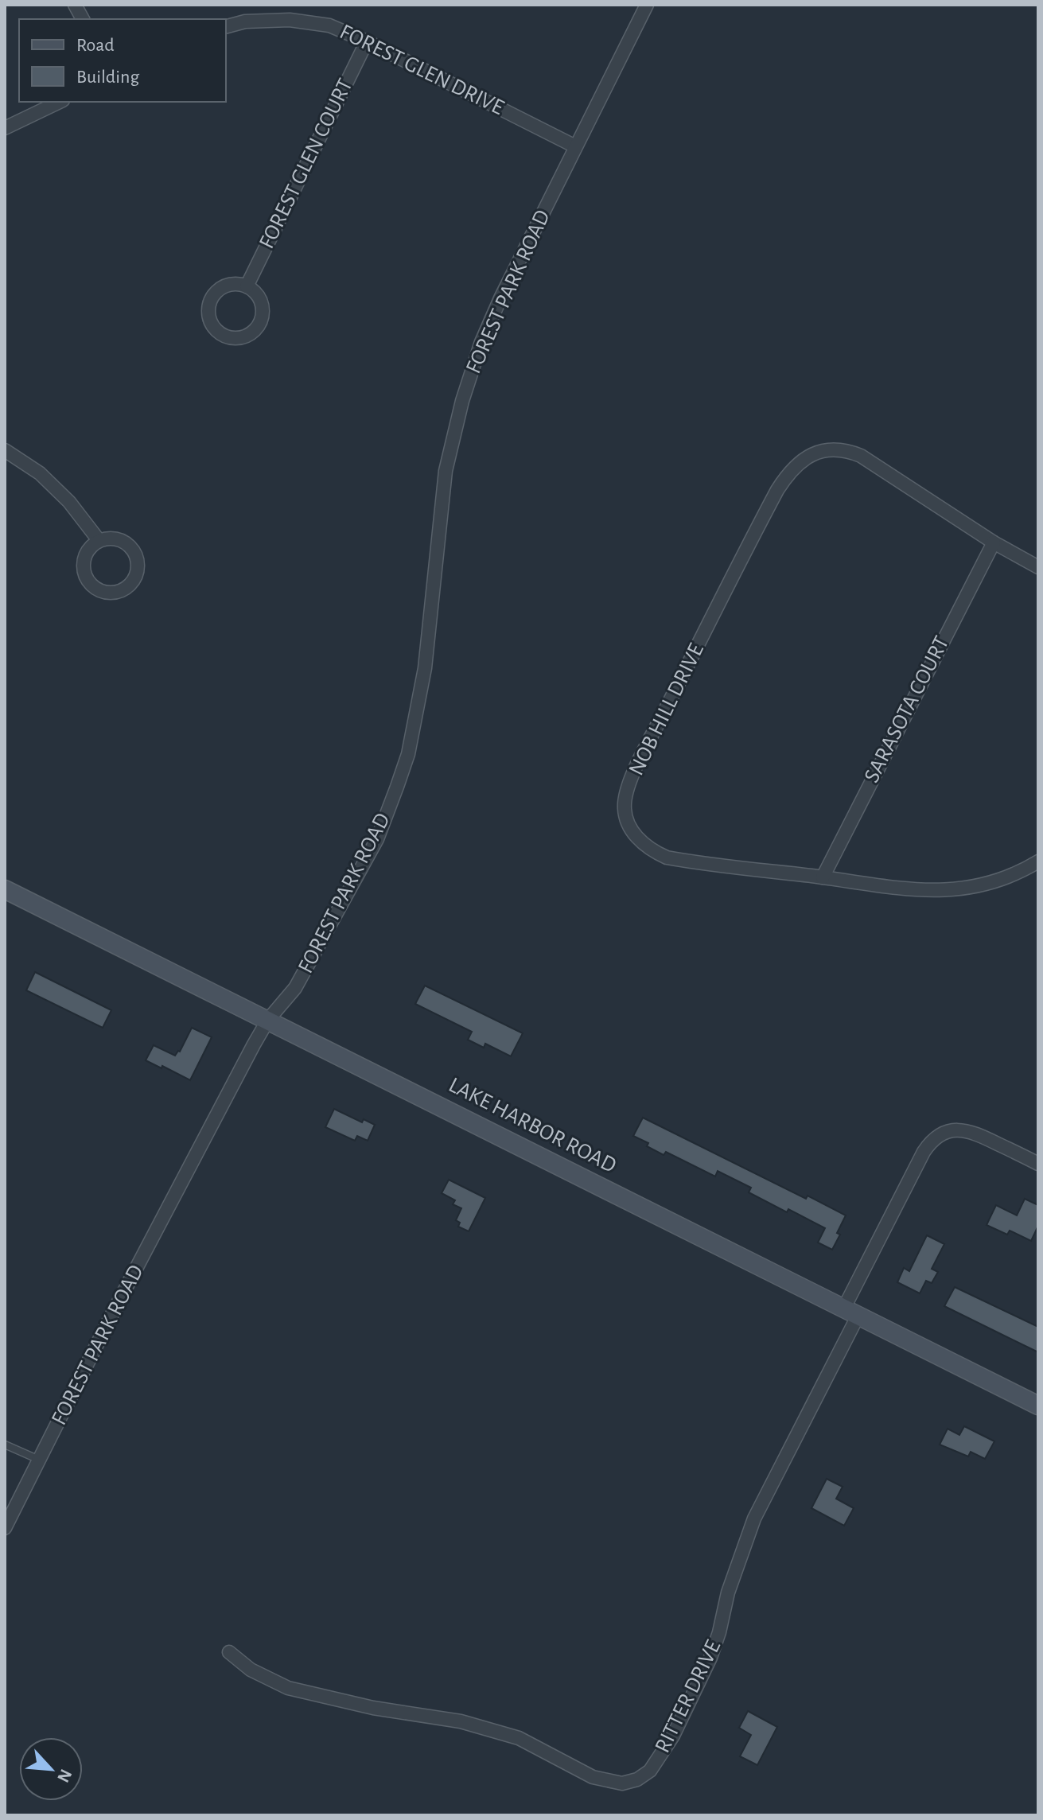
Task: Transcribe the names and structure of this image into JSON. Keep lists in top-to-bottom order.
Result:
{
  "streets": {
    "street": [
      "FOREST GLEN DRIVE",
      "FOREST GLEN COURT",
      "FOREST PARK ROAD",
      "NOB HILL DRIVE",
      "SARASOTA COURT",
      "LAKE HARBOR ROAD",
      "RITTER DRIVE"
    ]
  },
  "crossings": [
    ["FOREST GLEN DRIVE", "FOREST GLEN COURT"],
    ["FOREST GLEN DRIVE", "FOREST PARK ROAD"],
    ["FOREST PARK ROAD", "LAKE HARBOR ROAD"],
    ["NOB HILL DRIVE", "SARASOTA COURT"],
    ["LAKE HARBOR ROAD", "RITTER DRIVE"]
  ],
  "legend": ["Road", "Building"],
  "north": "bottom right"
}
